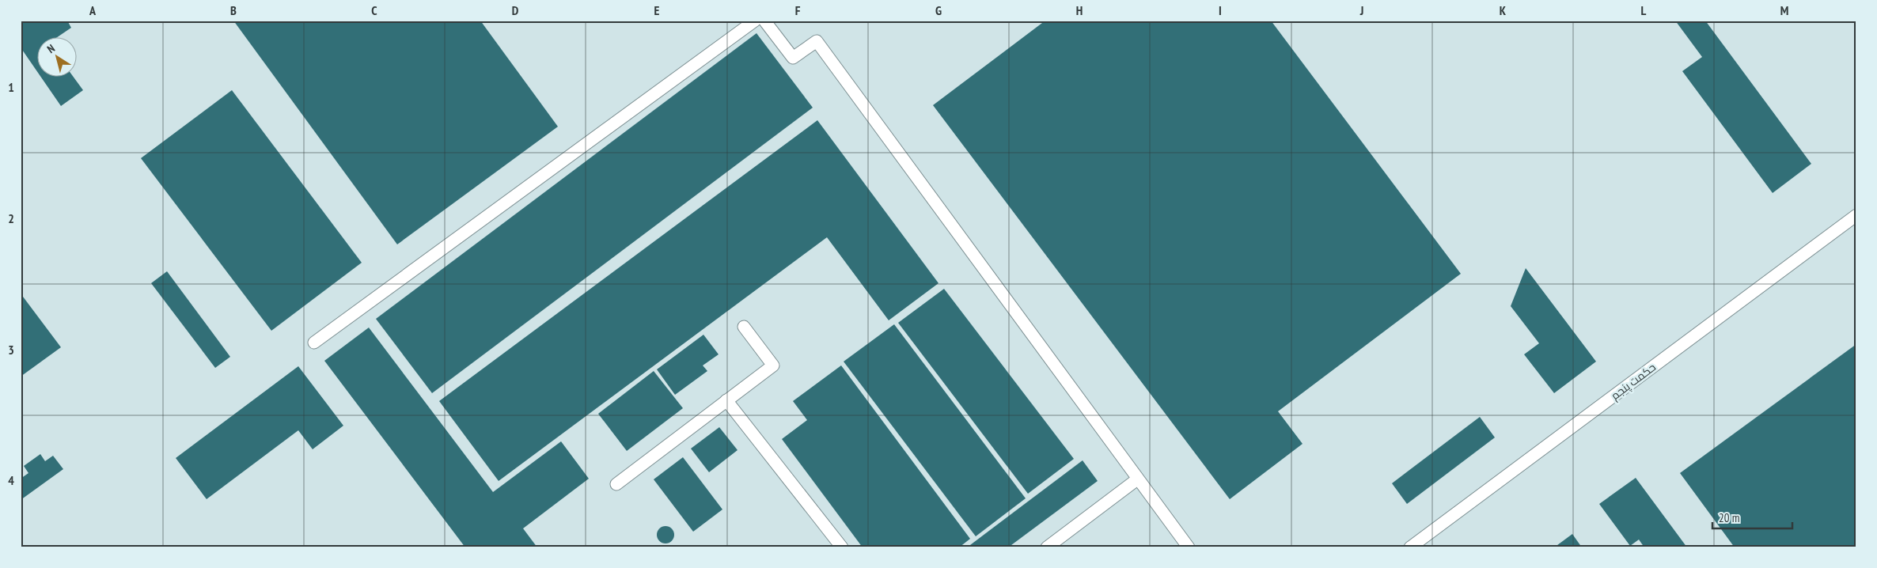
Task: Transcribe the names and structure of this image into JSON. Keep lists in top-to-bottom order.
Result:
{
  "streets": {
    "lane": ["حکمت پنجم"]
  },
  "scale_bar": "20 m",
  "north": "top left",
  "grid": {
    "columns": [
      "A",
      "B",
      "C",
      "D",
      "E",
      "F",
      "G",
      "H",
      "I",
      "J",
      "K",
      "L",
      "M"
    ],
    "rows": [
      "1",
      "2",
      "3",
      "4"
    ]
  }
}
